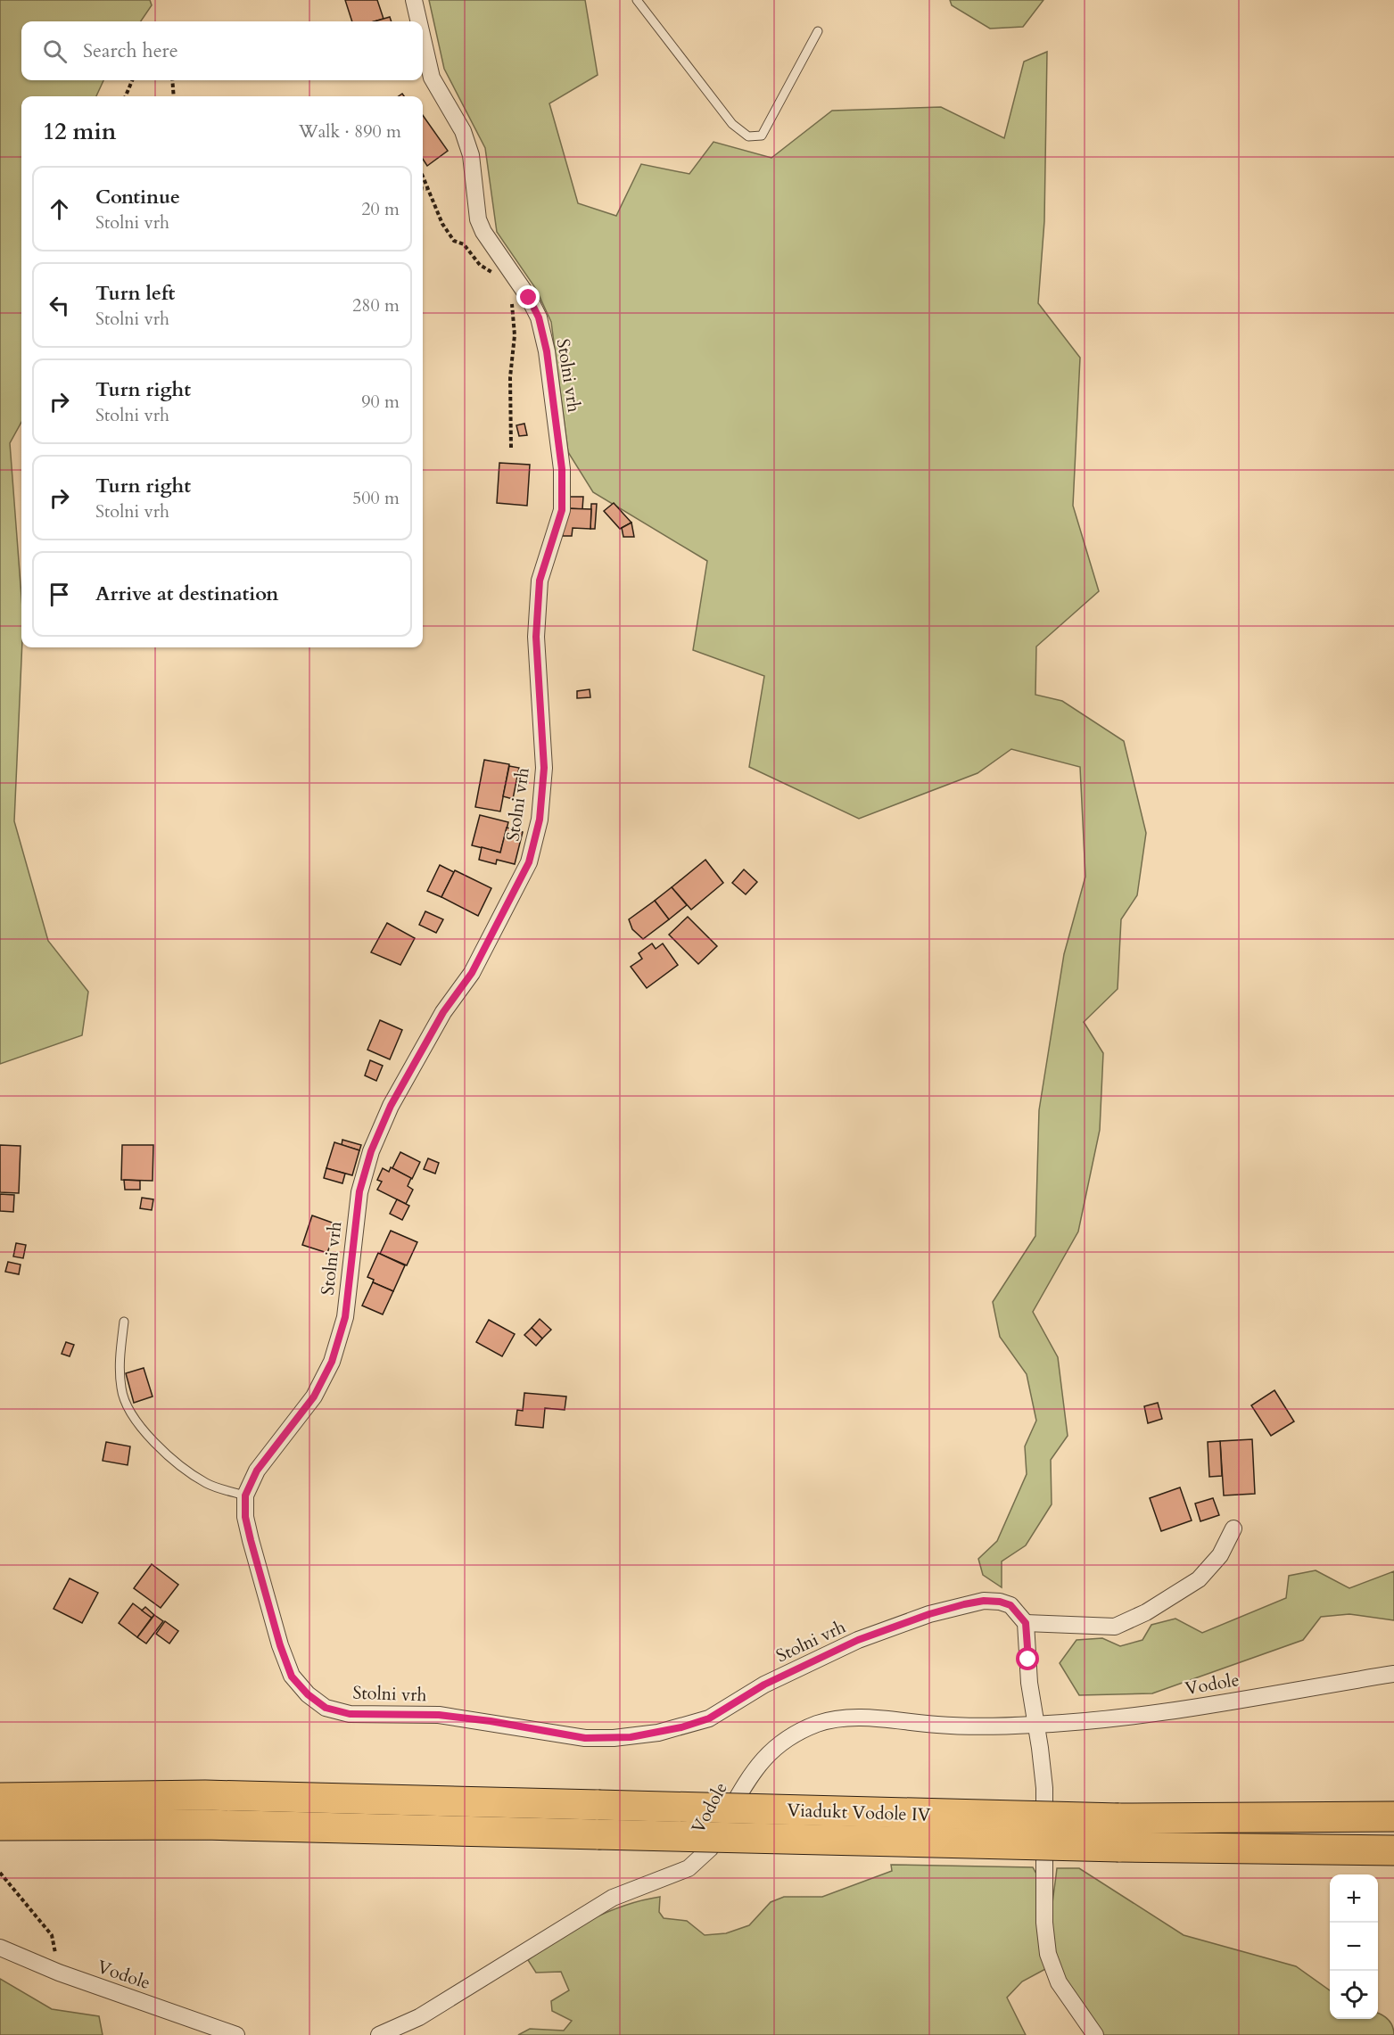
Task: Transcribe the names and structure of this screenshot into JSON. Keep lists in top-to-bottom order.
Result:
{
  "streets": {
    "highway": ["Viadukt Vodole IV"],
    "street": ["Stolni vrh", "Vodole"]
  },
  "page": {
    "search": "Search here",
    "heading": ["12 min", "Walk · 890 m"],
    "list": [
      ["Continue", "Stolni vrh", "20 m"],
      ["Turn left", "Stolni vrh", "280 m"],
      ["Turn right", "Stolni vrh", "90 m"],
      ["Turn right", "Stolni vrh", "500 m"],
      "Arrive at destination"
    ],
    "map_buttons": ["+", "−"]
  }
}
